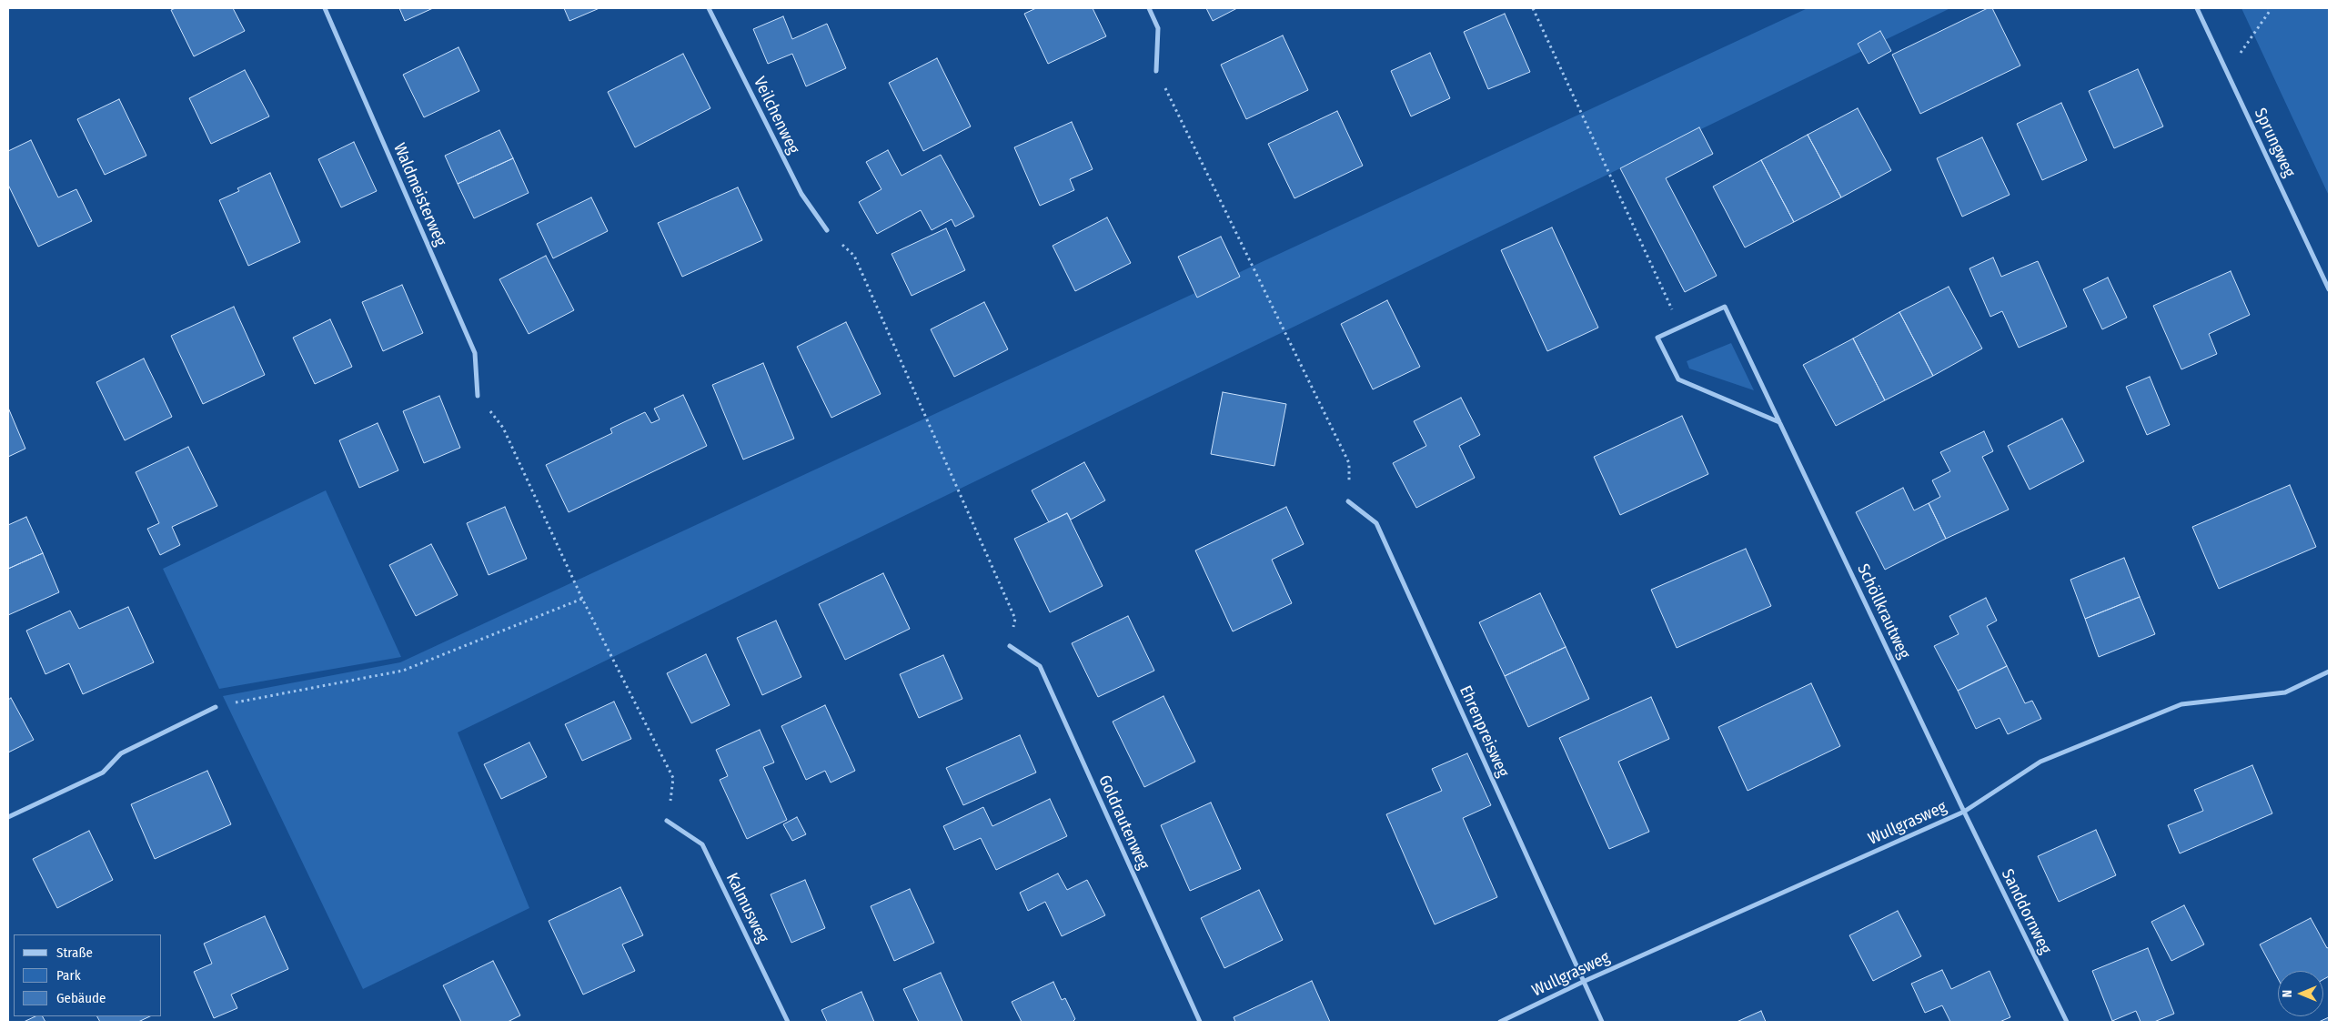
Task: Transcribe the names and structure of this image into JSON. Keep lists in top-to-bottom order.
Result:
{
  "streets": {
    "street": [
      "Veilchenweg",
      "Sprungweg",
      "Waldmeisterweg",
      "Schöllkrautweg",
      "Ehrenpreisweg",
      "Goldrautenweg",
      "Wullgrasweg",
      "Kalmusweg",
      "Sanddornweg"
    ]
  },
  "crossings": [
    ["Schöllkrautweg", "Wullgrasweg"],
    ["Schöllkrautweg", "Sanddornweg"],
    ["Ehrenpreisweg", "Wullgrasweg"],
    ["Wullgrasweg", "Sanddornweg"]
  ],
  "legend": ["Straße", "Park", "Gebäude"],
  "north": "left"
}
